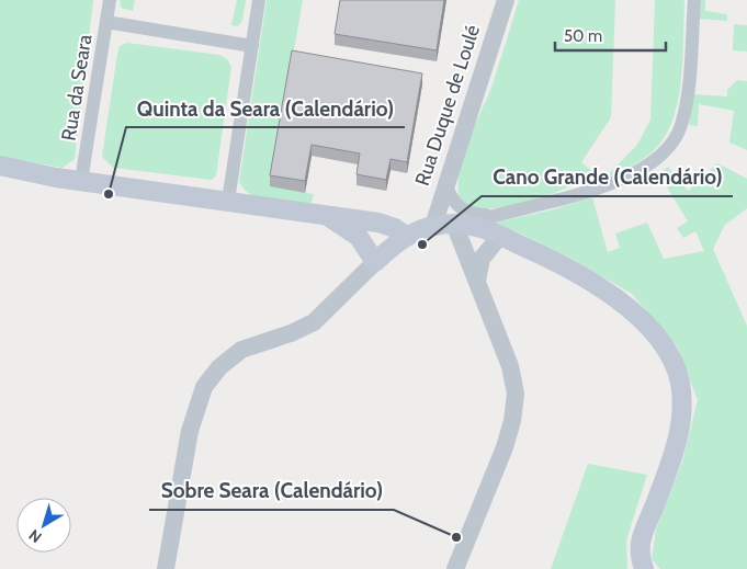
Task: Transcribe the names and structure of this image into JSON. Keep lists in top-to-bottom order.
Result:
{
  "streets": {
    "street": ["Rua da Seara", "Rua Duque de Loulé"]
  },
  "places": ["Quinta da Seara (Calendário)", "Cano Grande (Calendário)", "Sobre Seara (Calendário)"],
  "scale_bar": "50 m",
  "north": "bottom left"
}
